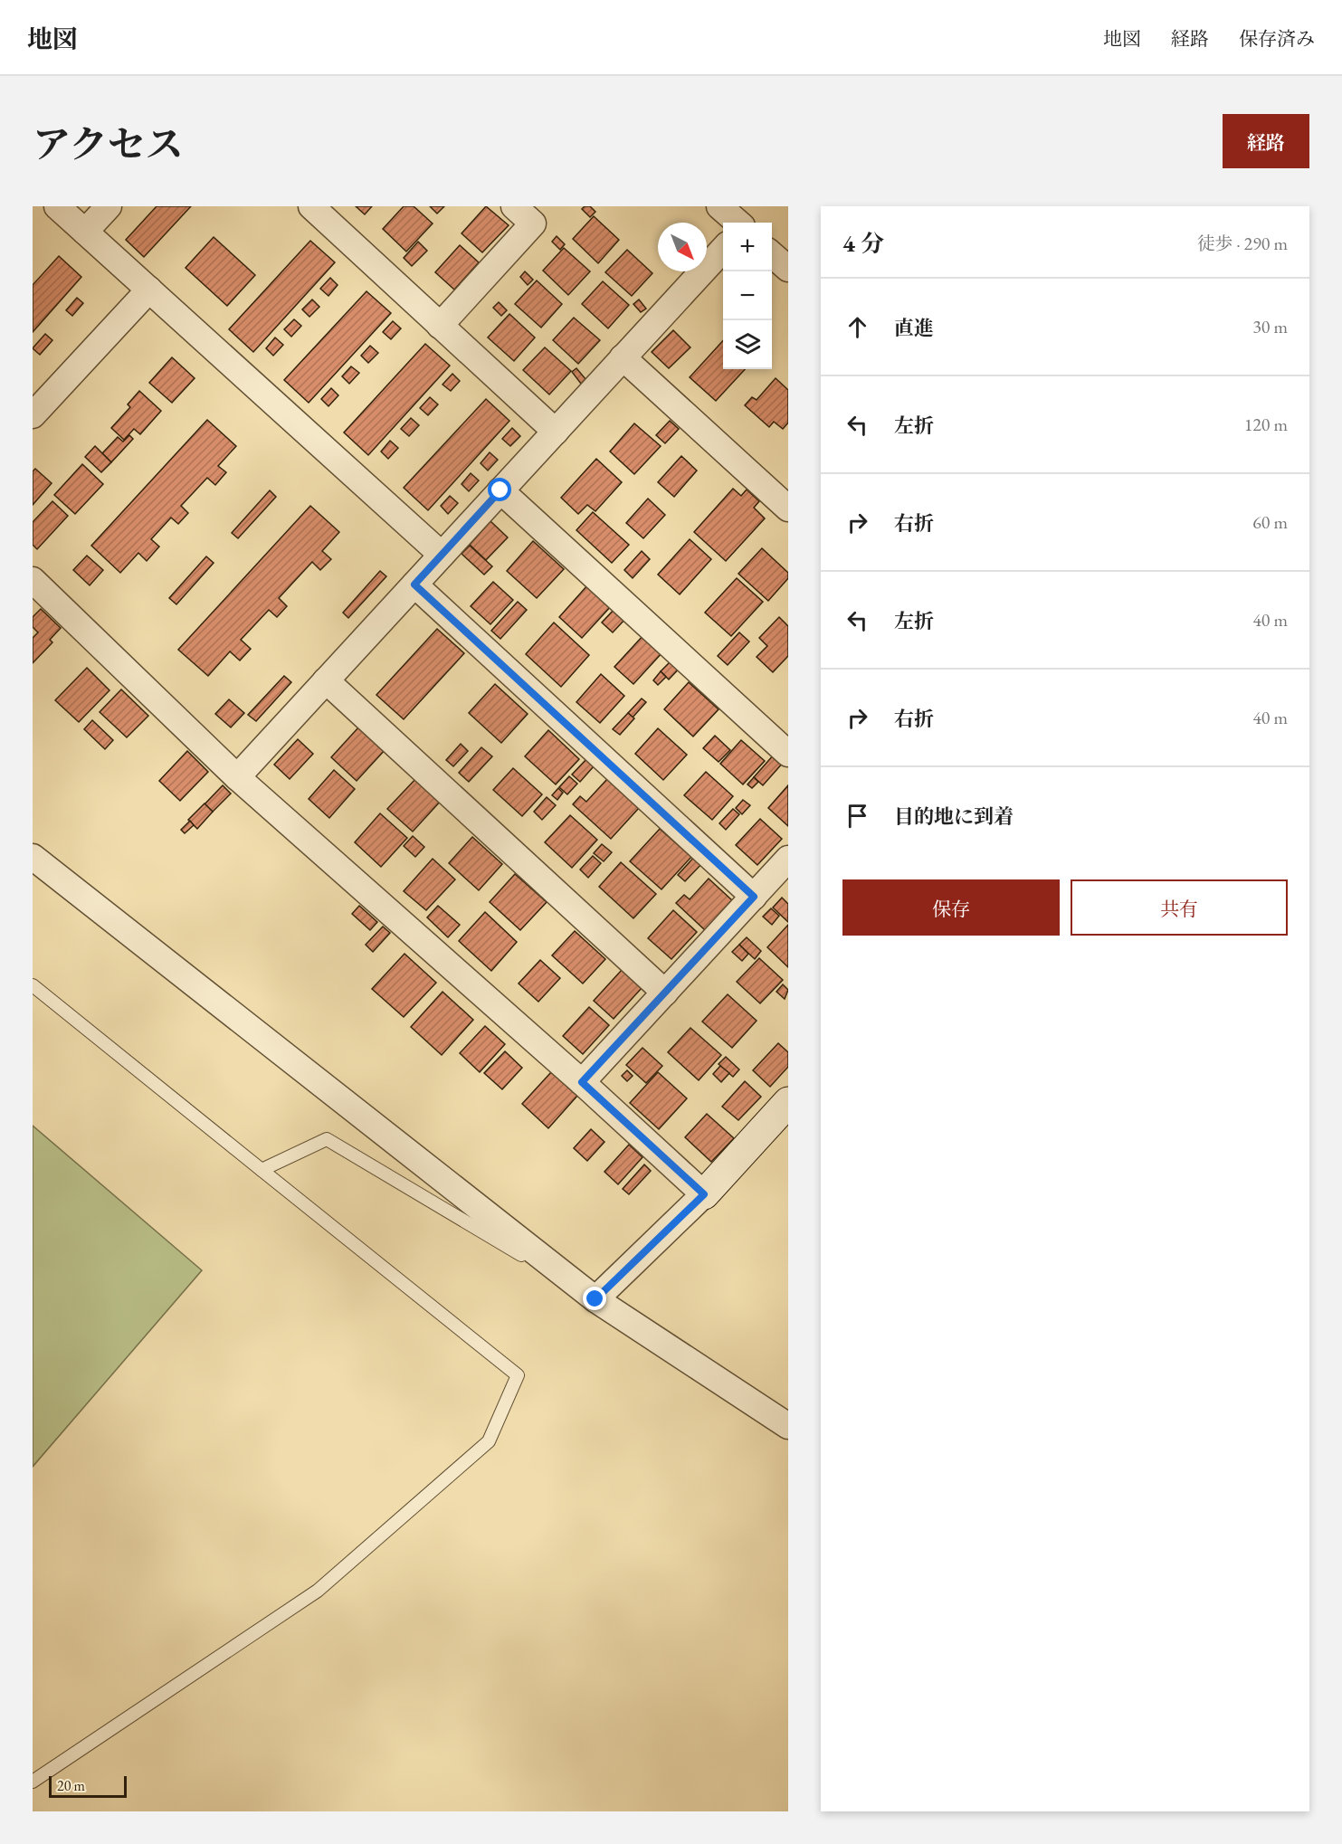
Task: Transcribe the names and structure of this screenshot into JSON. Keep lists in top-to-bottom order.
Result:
{
  "scale_bar": "20 m",
  "north": "bottom right",
  "page": {
    "header": "地図",
    "nav": ["地図", "経路", "保存済み"],
    "title": "アクセス",
    "buttons": [
      "経路",
      ["保存", "共有"]
    ],
    "heading": ["4 分", "徒歩 · 290 m"],
    "map_buttons": ["+", "−"],
    "list": [
      ["直進", "30 m"],
      ["左折", "120 m"],
      ["右折", "60 m"],
      ["左折", "40 m"],
      ["右折", "40 m"],
      "目的地に到着"
    ],
    "scale": "20 m"
  }
}
